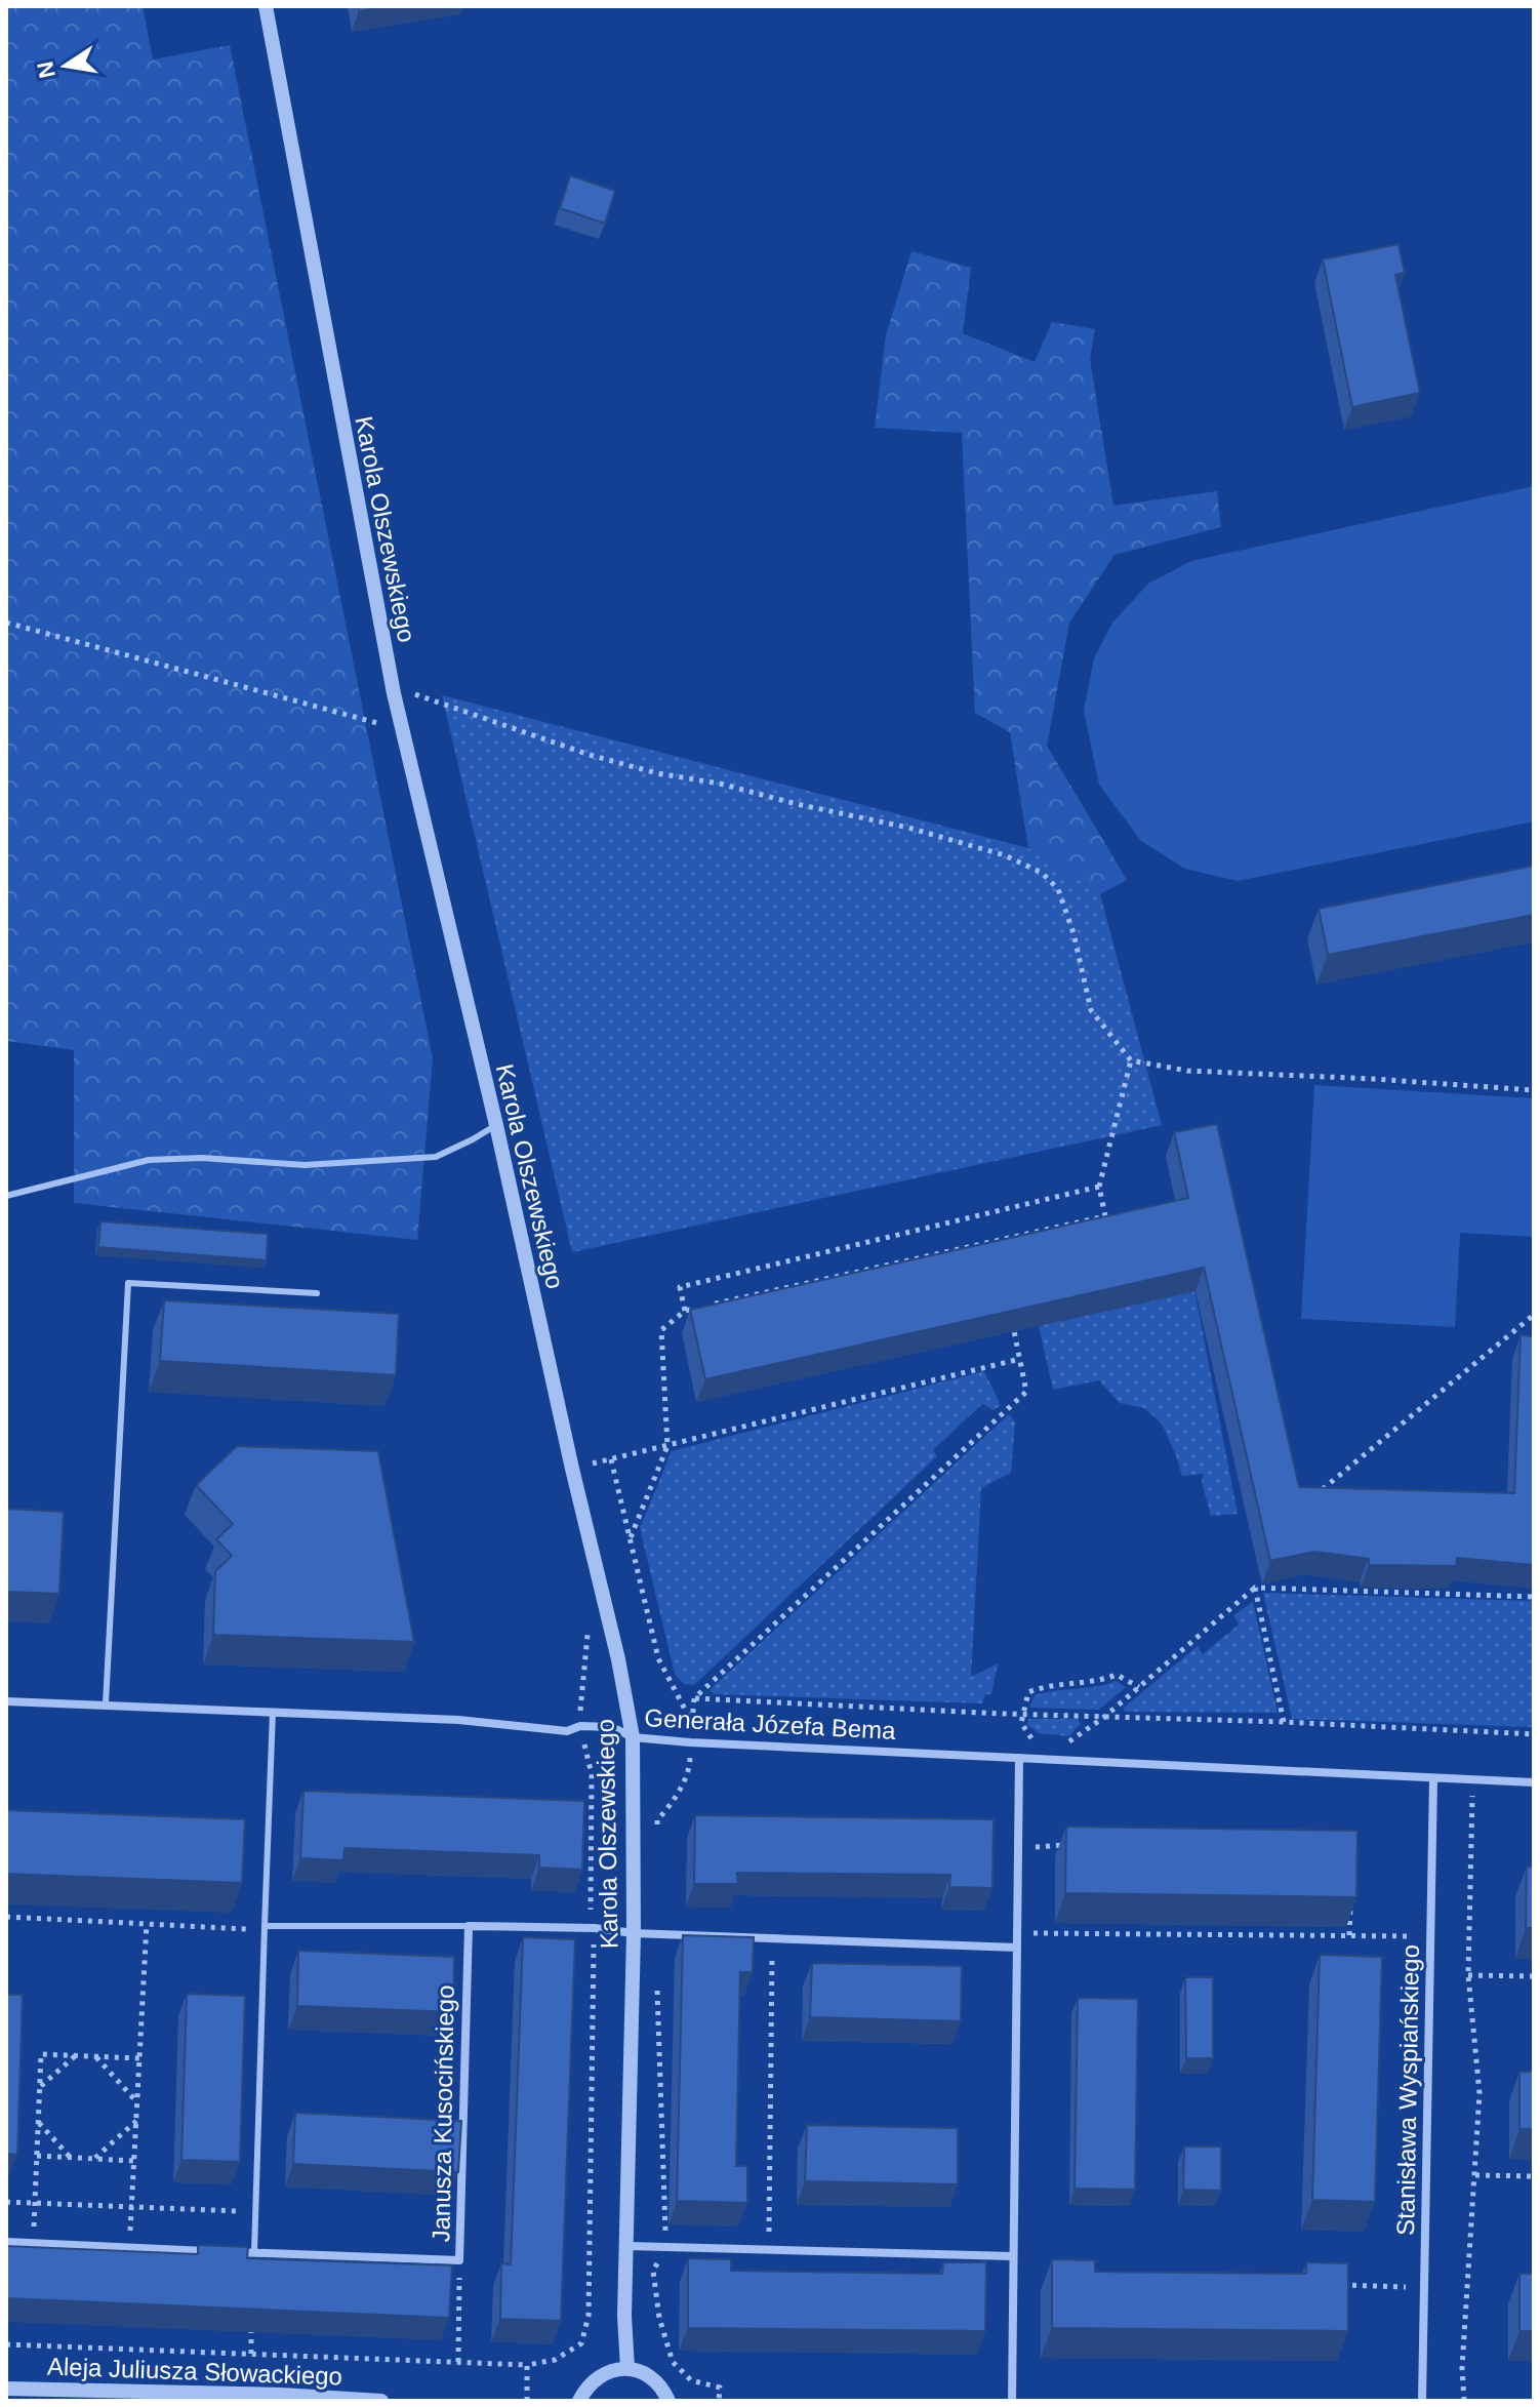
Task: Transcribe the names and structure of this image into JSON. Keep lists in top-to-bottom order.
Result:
{
  "streets": {
    "street": [
      "Karola Olszewskiego",
      "Generała Józefa Bema",
      "Stanisława Wyspiańskiego",
      "Janusza Kusocińskiego",
      "Aleja Juliusza Słowackiego"
    ]
  },
  "crossings": [
    ["Karola Olszewskiego", "Generała Józefa Bema"],
    ["Generała Józefa Bema", "Stanisława Wyspiańskiego"]
  ],
  "north": "left"
}
